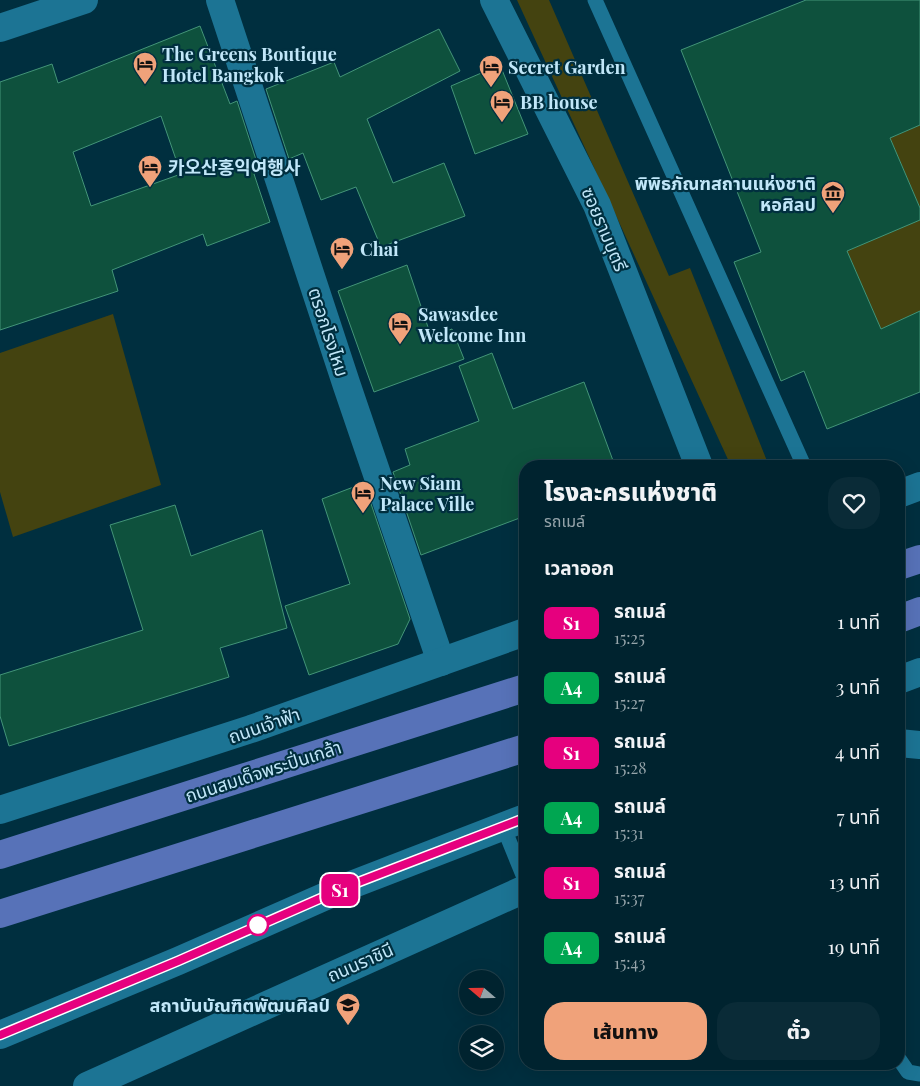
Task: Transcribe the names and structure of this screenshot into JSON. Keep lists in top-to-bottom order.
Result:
{
  "streets": {
    "main road": ["ถนนสมเด็จพระปิ่นเกล้า"],
    "street": [
      "ซอยรามบุตรี",
      "ตรอกโรงไหม",
      "ถนนเจ้าฟ้า",
      "ถนนราชินี"
    ]
  },
  "crossings": [
    ["ตรอกโรงไหม", "ถนนเจ้าฟ้า"]
  ],
  "places": {
    "hotel": [
      "The Greens Boutique Hotel Bangkok",
      "Secret Garden",
      "BB house",
      "카오산홍익여행사",
      "Chai",
      "Sawasdee Welcome Inn",
      "New Siam Palace Ville"
    ],
    "museum": ["พิพิธภัณฑสถานแห่งชาติ หอศิลป"],
    "school or university": ["สถาบันบัณฑิตพัฒนศิลป์"]
  },
  "lines": ["bus line S1"],
  "north": "left",
  "page": {
    "on_map": "S1",
    "heading": [
      ["โรงละครแห่งชาติ", "รถเมล์"],
      "เวลาออก"
    ],
    "list": [
      {
        "mark": "S1",
        "name": "รถเมล์",
        "note": "15:25",
        "value": "1 นาที"
      },
      {
        "mark": "A4",
        "name": "รถเมล์",
        "note": "15:27",
        "value": "3 นาที"
      },
      {
        "mark": "S1",
        "name": "รถเมล์",
        "note": "15:28",
        "value": "4 นาที"
      },
      {
        "mark": "A4",
        "name": "รถเมล์",
        "note": "15:31",
        "value": "7 นาที"
      },
      {
        "mark": "S1",
        "name": "รถเมล์",
        "note": "15:37",
        "value": "13 นาที"
      },
      {
        "mark": "A4",
        "name": "รถเมล์",
        "note": "15:43",
        "value": "19 นาที"
      }
    ],
    "buttons": ["เส้นทาง", "ตั๋ว"]
  }
}
